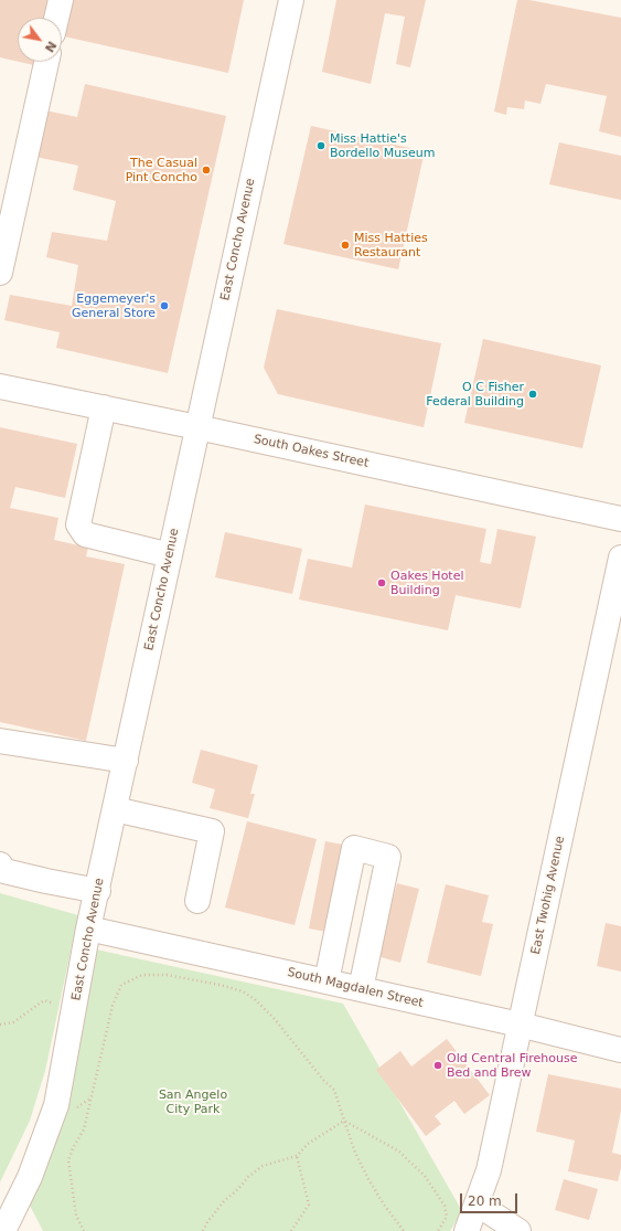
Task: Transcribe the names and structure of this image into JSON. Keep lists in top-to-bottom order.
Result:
{
  "streets": {
    "street": [
      "East Concho Avenue",
      "South Oakes Street",
      "East Twohig Avenue",
      "South Magdalen Street"
    ]
  },
  "crossings": [
    ["East Concho Avenue", "South Oakes Street"],
    ["East Concho Avenue", "South Magdalen Street"],
    ["East Twohig Avenue", "South Magdalen Street"]
  ],
  "parks": ["San Angelo City Park"],
  "places": [
    "Miss Hattie's Bordello Museum",
    "The Casual Pint Concho",
    "Miss Hatties Restaurant",
    "Eggemeyer's General Store",
    "O C Fisher Federal Building",
    "Oakes Hotel Building",
    "Old Central Firehouse Bed and Brew"
  ],
  "scale_bar": "20 m",
  "north": "bottom right"
}
